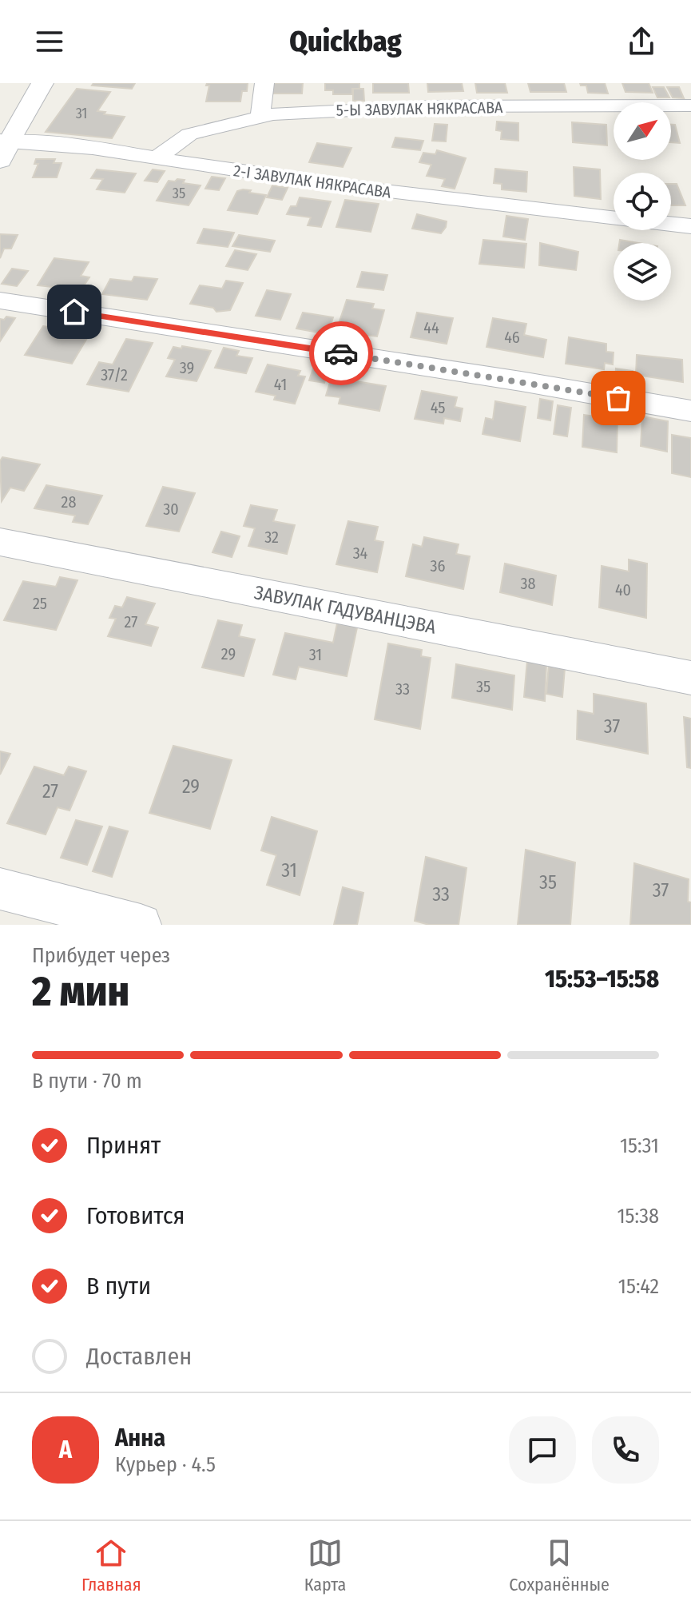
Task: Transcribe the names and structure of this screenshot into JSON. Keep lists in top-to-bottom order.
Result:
{
  "streets": {
    "street": ["5-Ы ЗАВУЛАК НЯКРАСАВА", "2-І ЗАВУЛАК НЯКРАСАВА", "ЗАВУЛАК ГАДУВАНЦЭВА"]
  },
  "crossings": [
    ["5-Ы ЗАВУЛАК НЯКРАСАВА", "2-І ЗАВУЛАК НЯКРАСАВА"]
  ],
  "house_numbers": [
    "31",
    "35",
    "44",
    "46",
    "39",
    "37/2",
    "41",
    "45",
    "28",
    "30",
    "32",
    "34",
    "36",
    "38",
    "40",
    "25",
    "27",
    "29",
    "31",
    "35",
    "33",
    "37",
    "29",
    "27",
    "31",
    "35",
    "37",
    "33"
  ],
  "north": "top right",
  "page": {
    "header": "Quickbag",
    "heading": ["2 мин", "Прибудет через", "15:53–15:58"],
    "panel": ["Анна", "Курьер · 4.5"],
    "bar": "В пути · 70 m",
    "list": [
      ["Принят", "15:31"],
      ["Готовится", "15:38"],
      ["В пути", "15:42"],
      "Доставлен"
    ],
    "round": "А",
    "tabs": ["Главная", "Карта", "Сохранённые"]
  }
}
